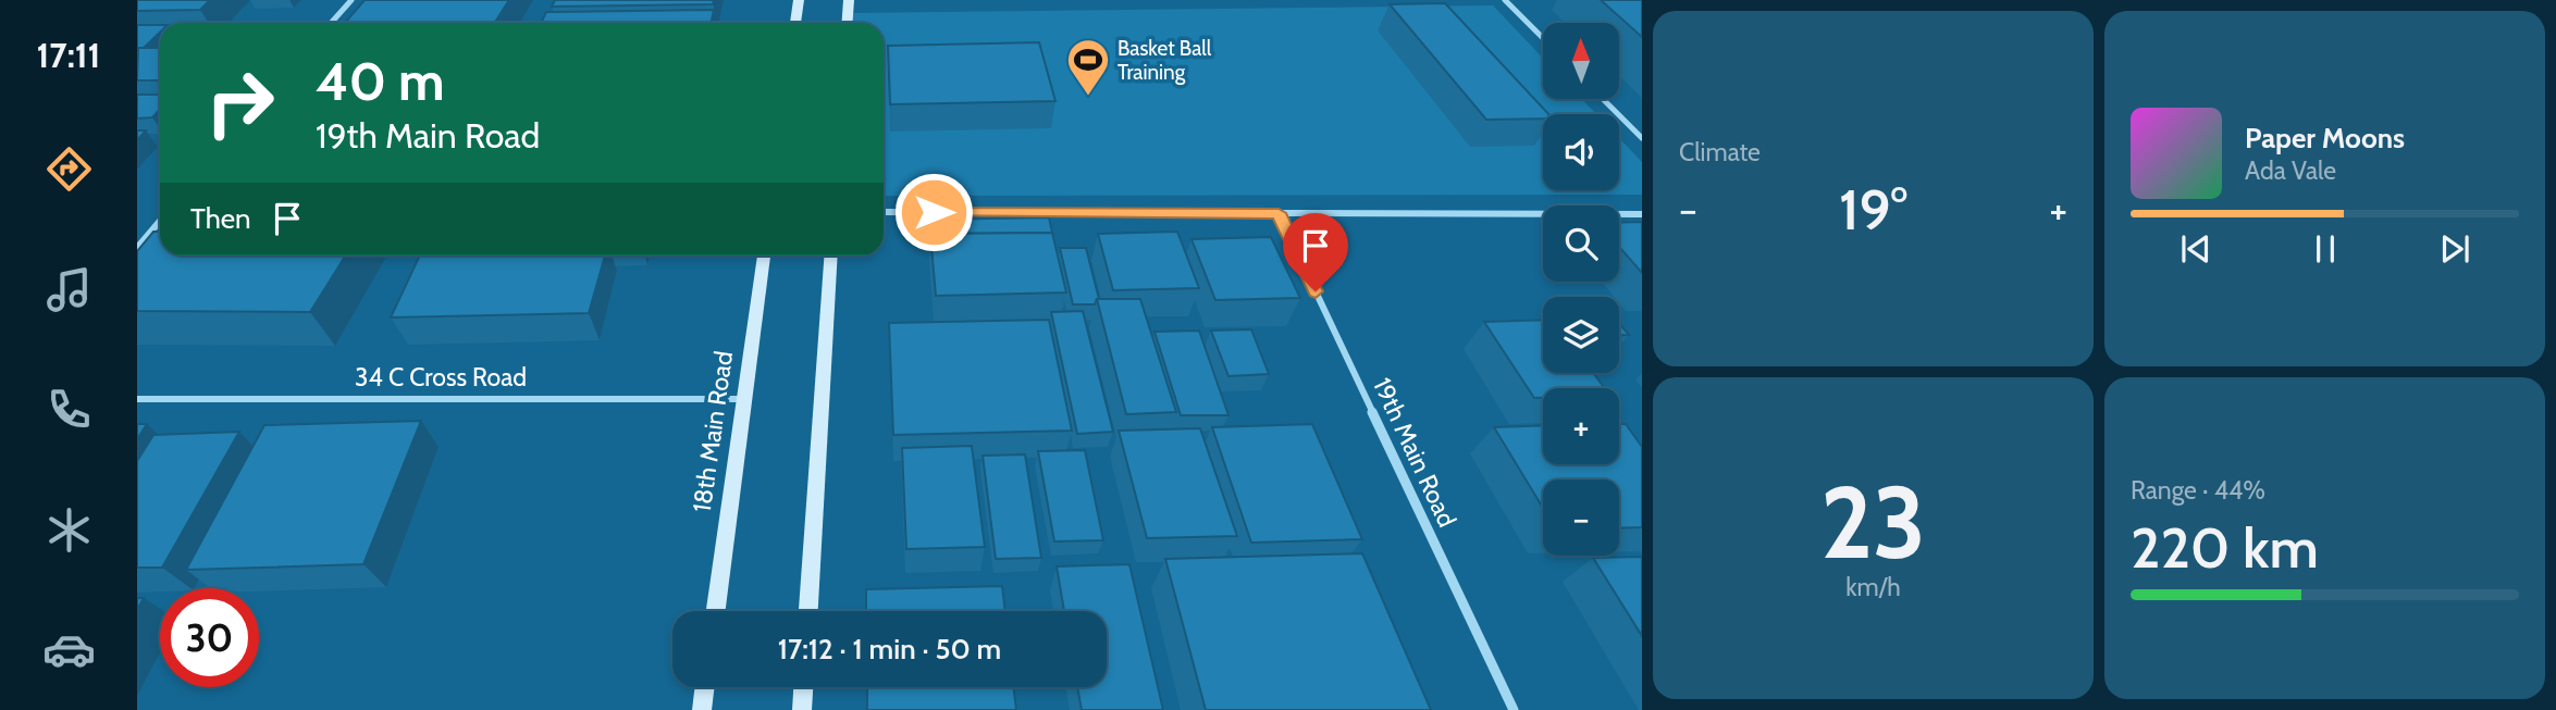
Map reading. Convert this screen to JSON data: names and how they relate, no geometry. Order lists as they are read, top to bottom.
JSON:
{
  "streets": {
    "main road": ["18th Main Road"],
    "street": ["34 C Cross Road", "19th Main Road"]
  },
  "crossings": [
    ["34 C Cross Road", "18th Main Road"]
  ],
  "places": {
    "sports": ["Basket Ball Training"]
  },
  "north": "top",
  "page": {
    "tabs": "17:11",
    "tile": [
      "Climate",
      ["23", "km/h"],
      ["Range · 44%", "220 km"]
    ],
    "map_buttons": ["+", "−"],
    "turn": ["40 m", "19th Main Road"],
    "song": ["Paper Moons", "Ada Vale"],
    "heat": ["−", "19°", "+"],
    "then": "Then",
    "limit": "30",
    "trip": "17:12 · 1 min · 50 m"
  }
}
